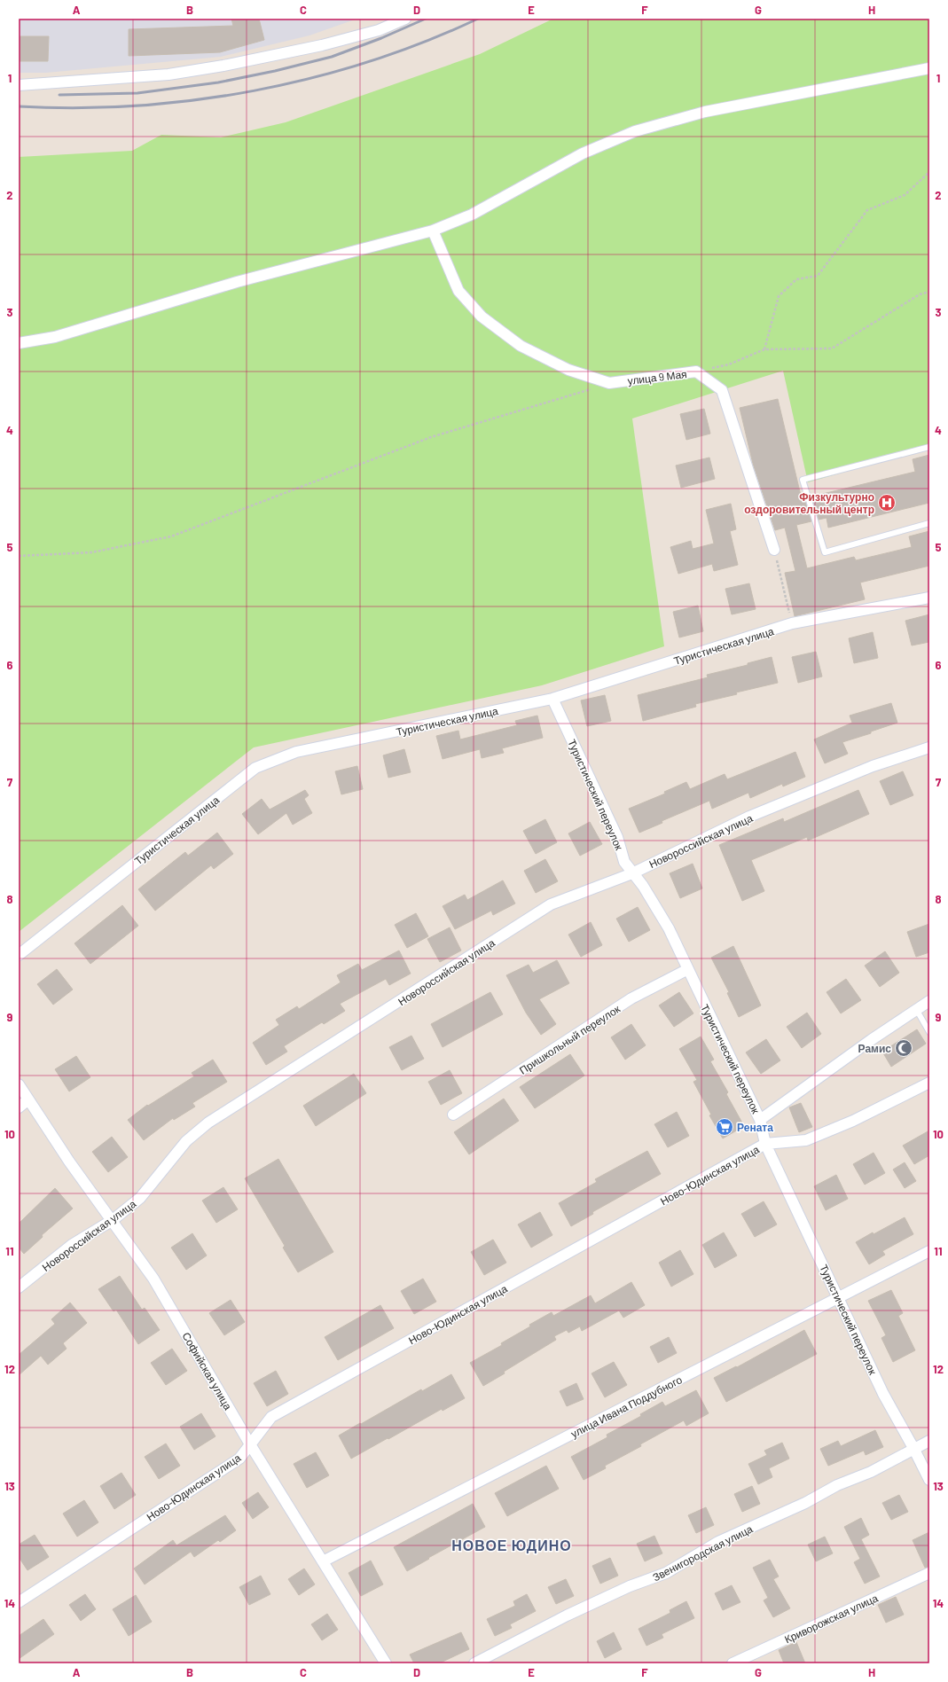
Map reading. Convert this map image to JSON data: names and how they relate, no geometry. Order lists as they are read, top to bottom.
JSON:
{
  "streets": {
    "street": [
      "улица 9 Мая",
      "Туристическая улица",
      "Туристический переулок",
      "Новороссийская улица",
      "Пришкольный переулок",
      "Ново-Юдинская улица",
      "Софийская улица",
      "улица Ивана Поддубного",
      "Звенигородская улица",
      "Криворожская улица"
    ]
  },
  "crossings": [
    ["Туристическая улица", "Туристический переулок"],
    ["Туристический переулок", "Новороссийская улица"],
    ["Туристический переулок", "Пришкольный переулок"],
    ["Туристический переулок", "Ново-Юдинская улица"],
    ["Туристический переулок", "улица Ивана Поддубного"],
    ["Туристический переулок", "Звенигородская улица"],
    ["Новороссийская улица", "Софийская улица"],
    ["Ново-Юдинская улица", "Софийская улица"],
    ["Софийская улица", "улица Ивана Поддубного"]
  ],
  "districts": ["НОВОЕ ЮДИНО"],
  "places": {
    "hospital": ["Физкультурно оздоровительный центр"],
    "mosque": ["Рамис"],
    "supermarket": ["Рената"]
  },
  "grid": {
    "columns": [
      "A",
      "B",
      "C",
      "D",
      "E",
      "F",
      "G",
      "H"
    ],
    "rows": [
      "1",
      "2",
      "3",
      "4",
      "5",
      "6",
      "7",
      "8",
      "9",
      "10",
      "11",
      "12",
      "13",
      "14"
    ]
  }
}
